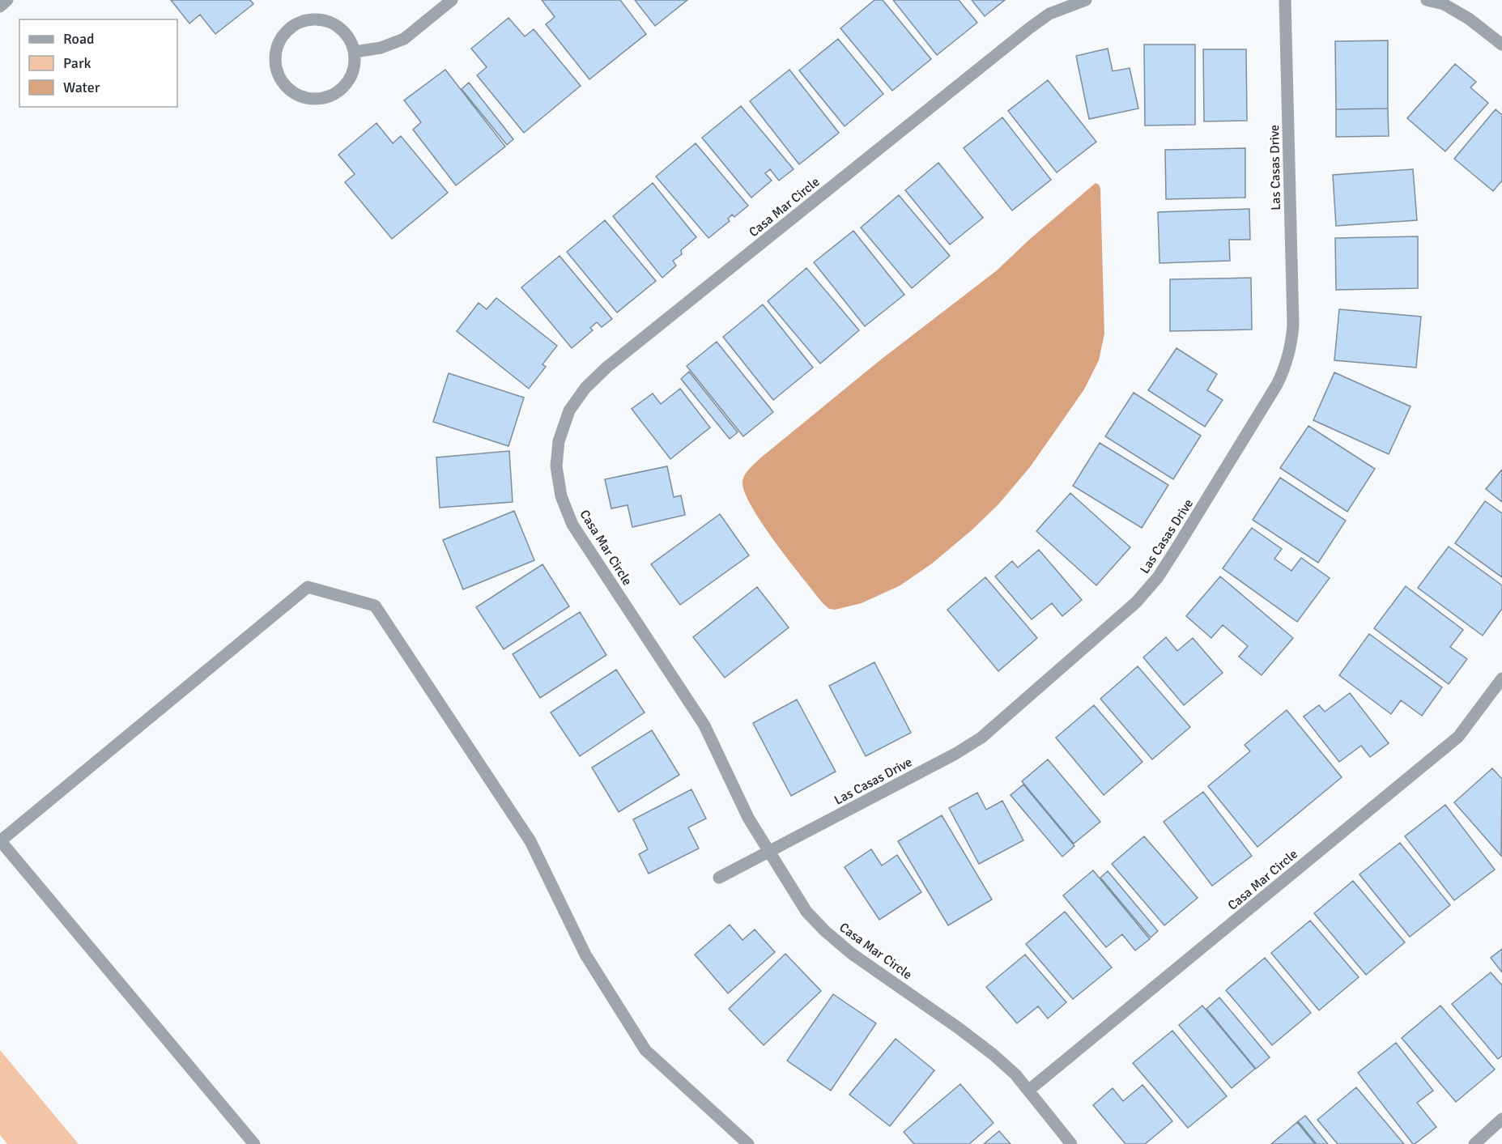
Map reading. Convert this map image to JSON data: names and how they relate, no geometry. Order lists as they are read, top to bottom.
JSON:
{
  "streets": {
    "street": ["Las Casas Drive", "Casa Mar Circle"]
  },
  "crossings": [
    ["Las Casas Drive", "Casa Mar Circle"]
  ],
  "legend": ["Road", "Park", "Water"]
}
